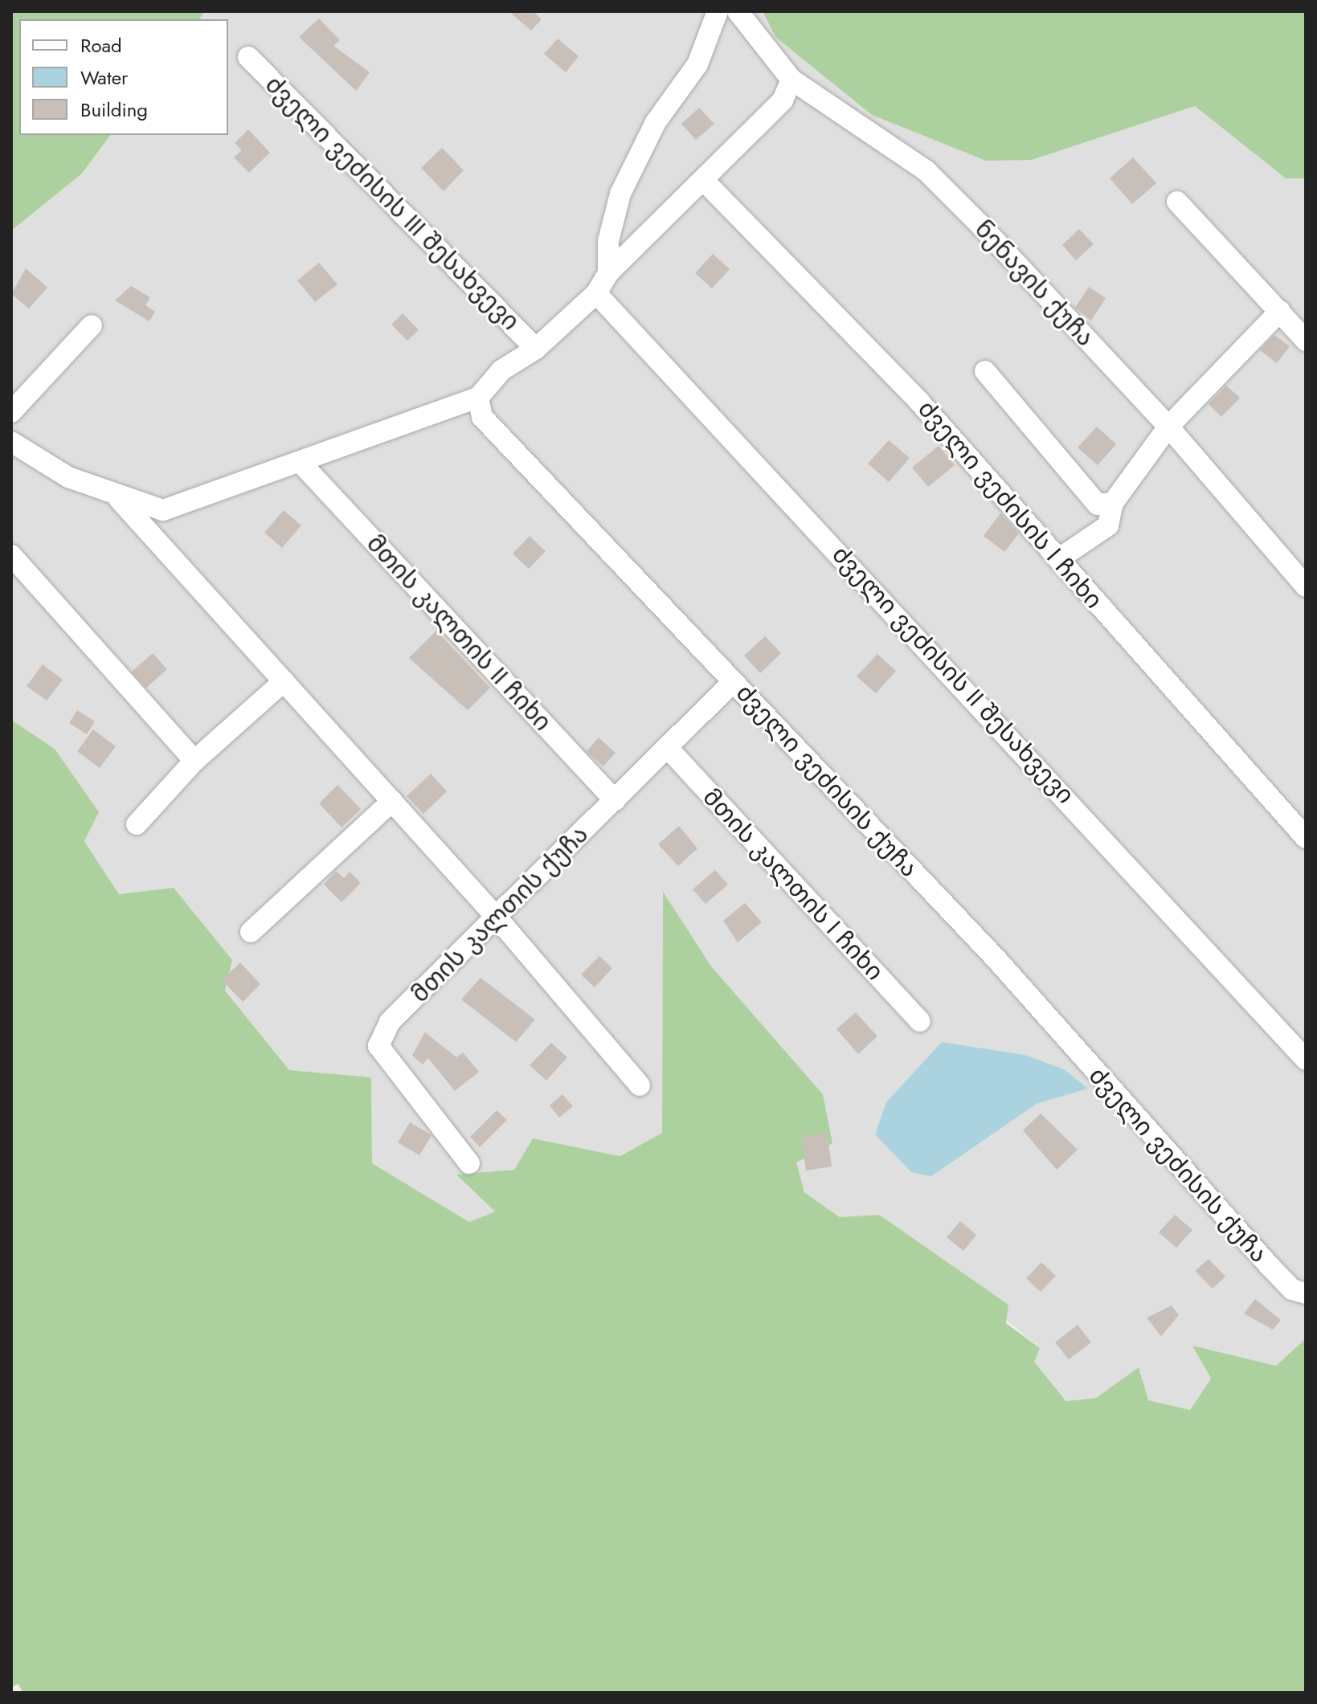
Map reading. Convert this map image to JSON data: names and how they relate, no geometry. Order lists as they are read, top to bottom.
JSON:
{
  "streets": {
    "street": [
      "ძველი ვეძისის III შესახვევი",
      "ნენავის ქუჩა",
      "ძველი ვეძისის I ჩიხი",
      "მთის კალთის II ჩიხი",
      "ძველი ვეძისის II შესახვევი",
      "ძველი ვეძისის ქუჩა",
      "მთის კალთის I ჩიხი",
      "მთის კალთის ქუჩა"
    ]
  },
  "crossings": [
    ["მთის კალთის II ჩიხი", "მთის კალთის ქუჩა"],
    ["ძველი ვეძისის ქუჩა", "მთის კალთის ქუჩა"],
    ["მთის კალთის I ჩიხი", "მთის კალთის ქუჩა"]
  ],
  "legend": ["Road", "Water", "Building"]
}
